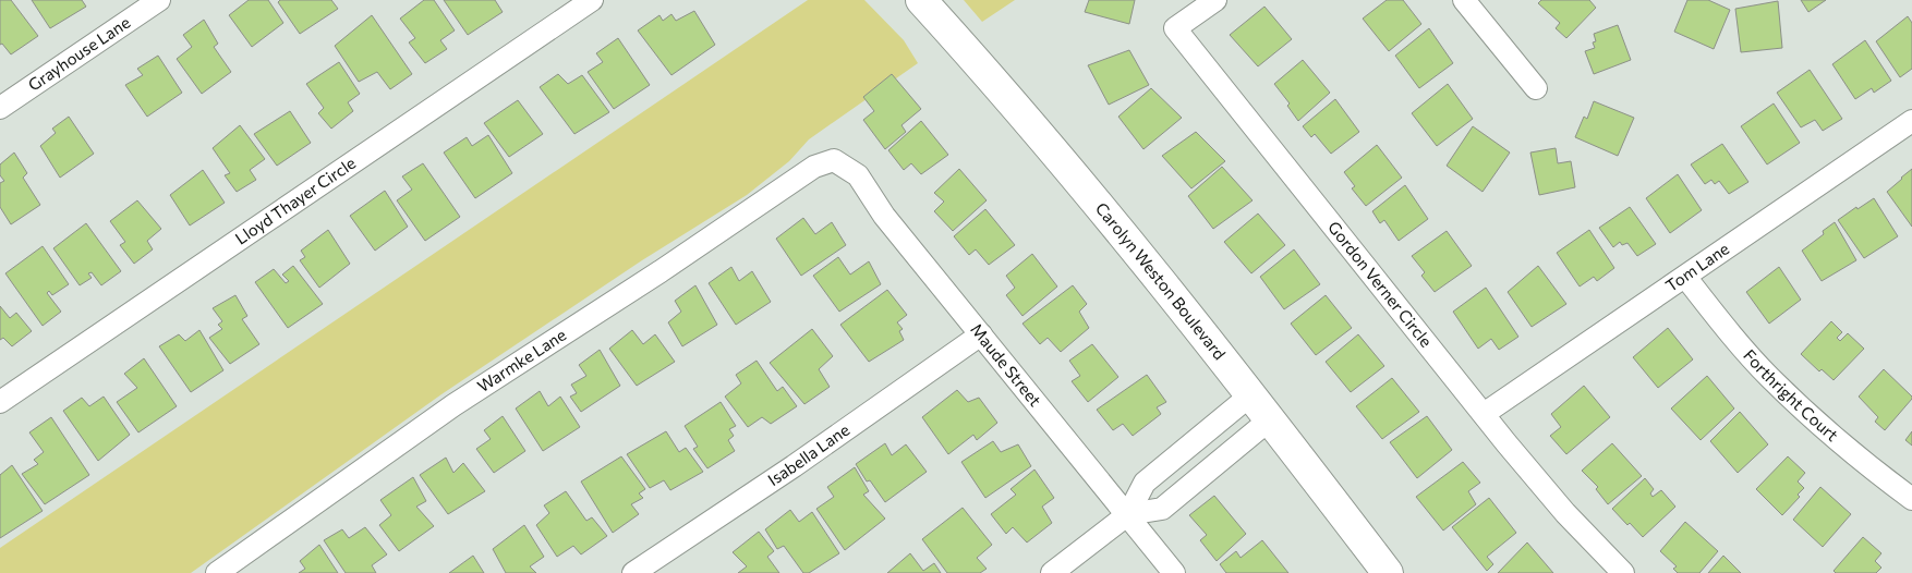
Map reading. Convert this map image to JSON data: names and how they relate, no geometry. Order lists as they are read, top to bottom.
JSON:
{
  "streets": {
    "street": [
      "Grayhouse Lane",
      "Lloyd Thayer Circle",
      "Tom Lane",
      "Carolyn Weston Boulevard",
      "Gordon Verner Circle",
      "Warmke Lane",
      "Maude Street",
      "Forthright Court",
      "Isabella Lane"
    ]
  },
  "crossings": [
    ["Tom Lane", "Gordon Verner Circle"],
    ["Tom Lane", "Forthright Court"],
    ["Warmke Lane", "Maude Street"],
    ["Maude Street", "Isabella Lane"]
  ]
}
